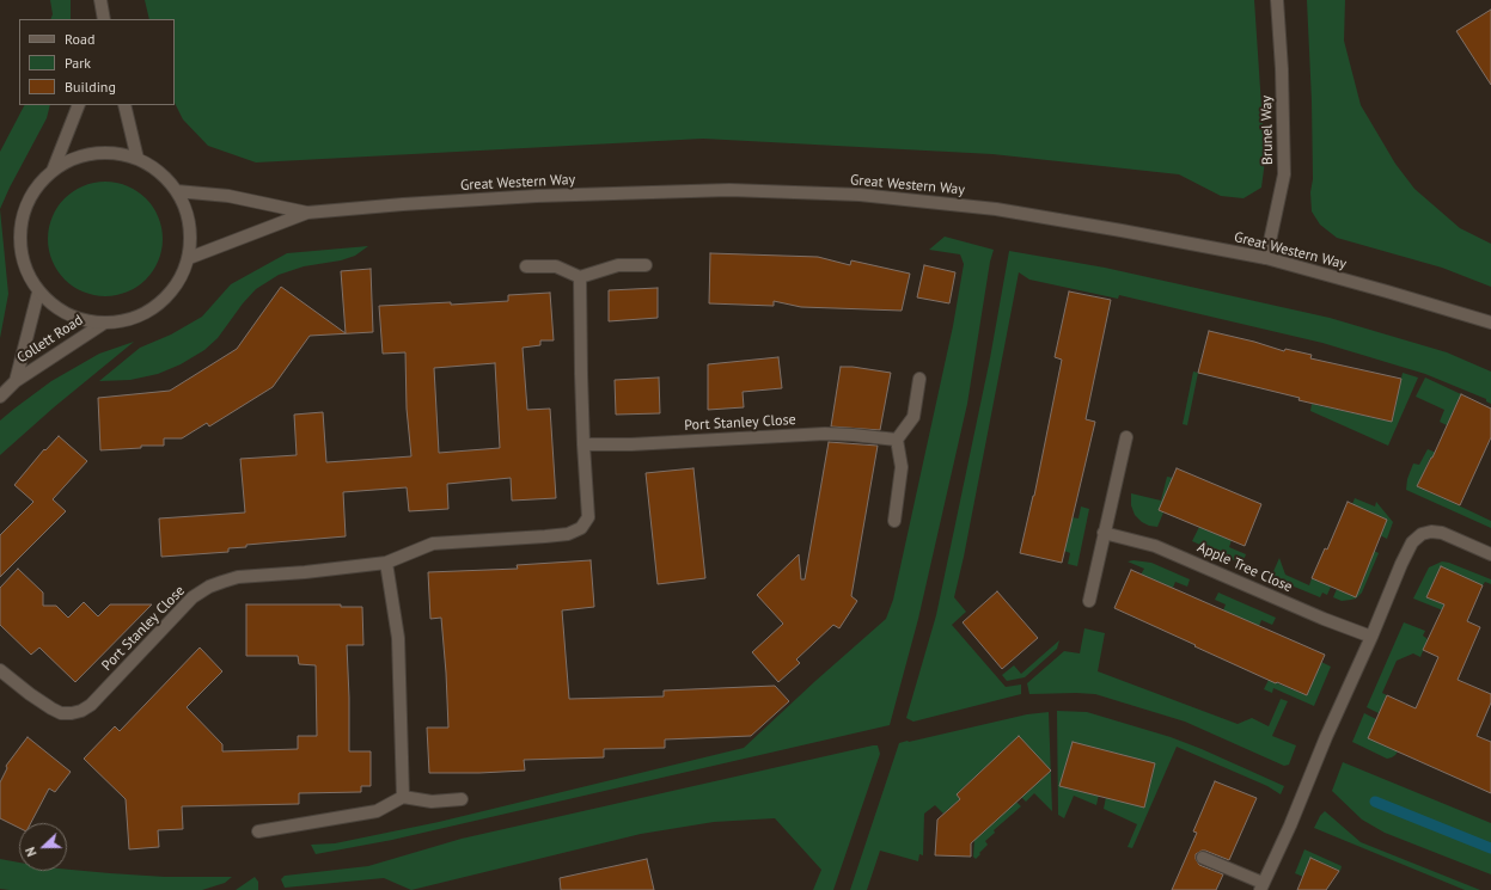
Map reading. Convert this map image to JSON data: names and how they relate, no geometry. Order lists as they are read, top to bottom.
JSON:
{
  "streets": {
    "street": [
      "Brunel Way",
      "Great Western Way",
      "Collett Road",
      "Port Stanley Close",
      "Apple Tree Close"
    ]
  },
  "crossings": [
    ["Brunel Way", "Great Western Way"],
    ["Great Western Way", "Collett Road"]
  ],
  "legend": ["Road", "Park", "Building"],
  "north": "left"
}
